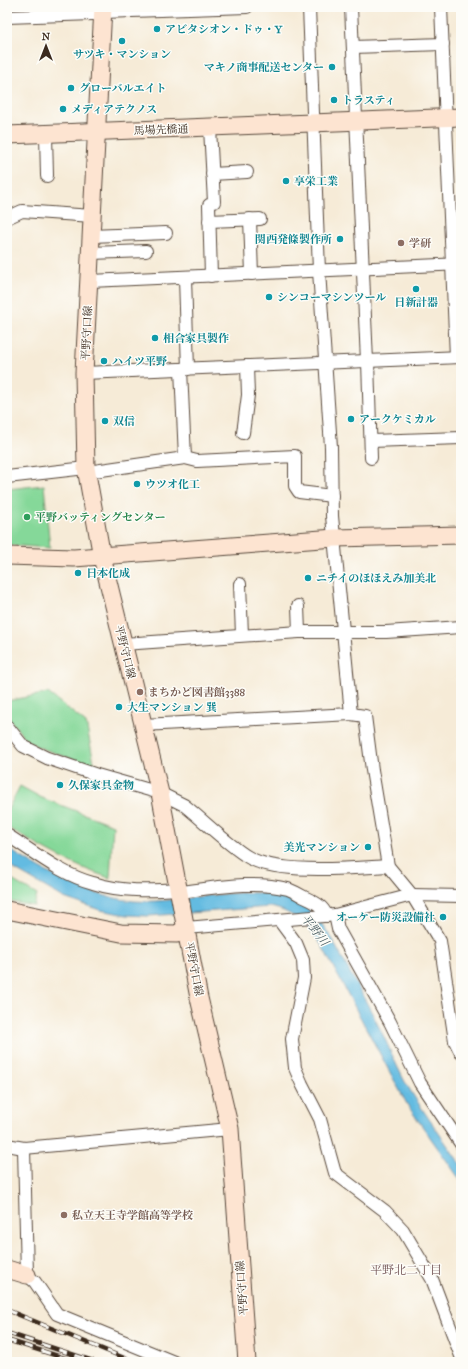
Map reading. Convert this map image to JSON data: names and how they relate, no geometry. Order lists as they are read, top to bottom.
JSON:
{
  "streets": {
    "main road": ["馬場先橋通", "平野守口線"]
  },
  "crossings": [
    ["馬場先橋通", "平野守口線"]
  ],
  "districts": ["平野北二丁目"],
  "water": ["平野川"],
  "places": [
    "アビタシオン・ドゥ・Y",
    "サツキ・マンション",
    "マキノ商事配送センター",
    "グローバルエイト",
    "トラスティ",
    "メディアテクノス",
    "享栄工業",
    "関西発條製作所",
    "学研",
    "日新計器",
    "シンコーマシンツール",
    "相合家具製作",
    "ハイツ平野",
    "アークケミカル",
    "双信",
    "ウツオ化工",
    "平野バッティングセンター",
    "日本化成",
    "ニチイのほほえみ加美北",
    "まちかど図書館3388",
    "大生マンション 巽",
    "久保家具金物",
    "美光マンション",
    "オーケー防災設備社",
    "私立天王寺学館高等学校"
  ],
  "north": "top"
}
